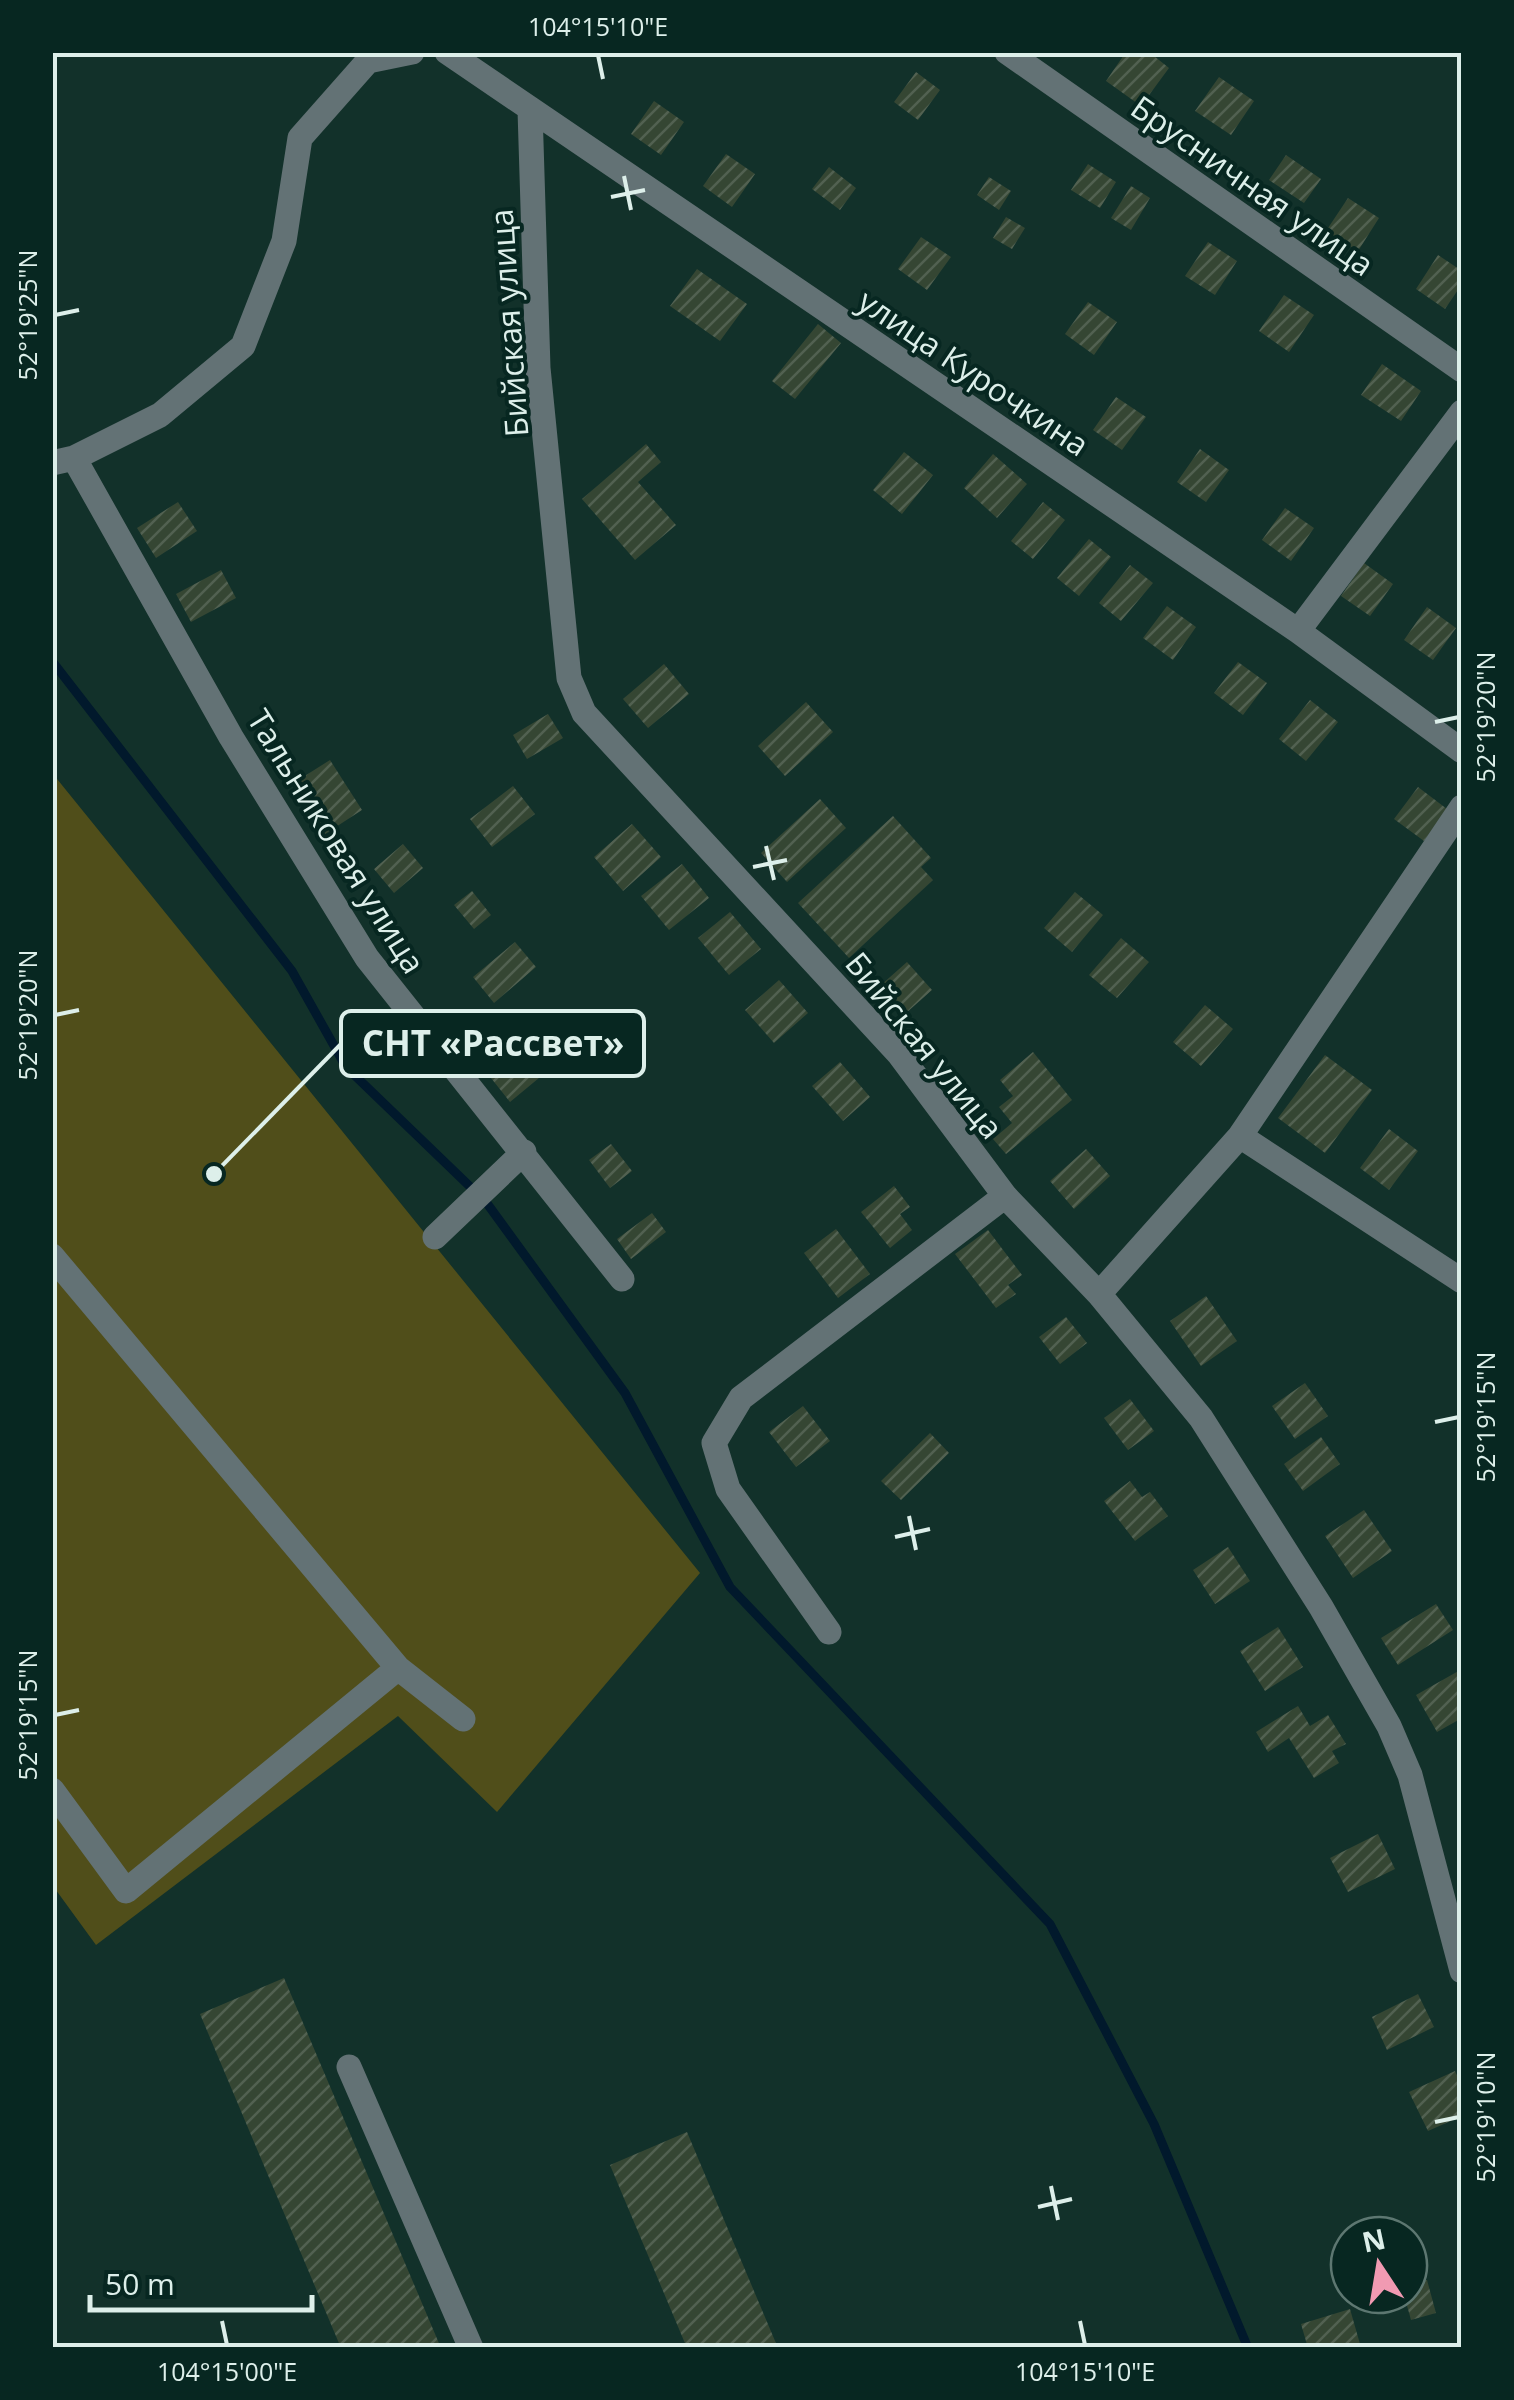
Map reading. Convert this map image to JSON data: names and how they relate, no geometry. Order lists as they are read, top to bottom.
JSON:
{
  "streets": {
    "street": [
      "Брусничная улица",
      "Бийская улица",
      "улица Курочкина",
      "Тальниковая улица"
    ]
  },
  "crossings": [
    ["Бийская улица", "улица Курочкина"]
  ],
  "places": ["СНТ «Рассвет»"],
  "scale_bar": "50 m",
  "north": "top",
  "coordinates": [
    "104°15'10\"E",
    "52°19'25\"N",
    "52°19'20\"N",
    "52°19'15\"N",
    "52°19'10\"N",
    "104°15'00\"E"
  ]
}
